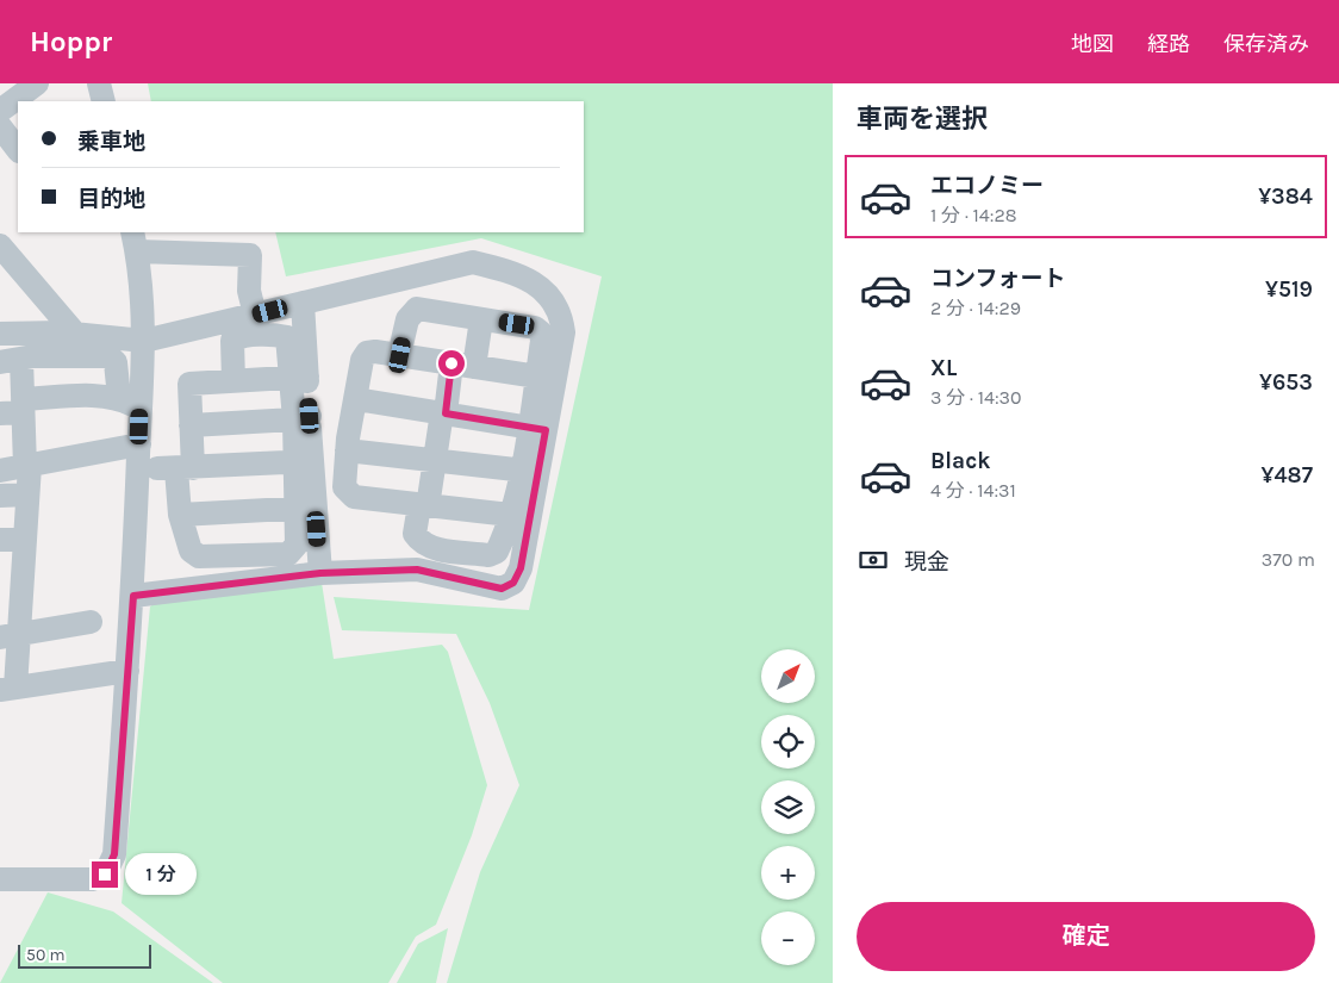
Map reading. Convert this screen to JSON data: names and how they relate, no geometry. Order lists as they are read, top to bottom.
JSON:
{
  "scale_bar": "50 m",
  "north": "top right",
  "page": {
    "header": "Hoppr",
    "nav": ["地図", "経路", "保存済み"],
    "heading": "車両を選択",
    "banner": ["乗車地", "目的地"],
    "list": [
      {
        "name": "エコノミー",
        "note": "1 分 · 14:28",
        "value": "¥384"
      },
      {
        "name": "コンフォート",
        "note": "2 分 · 14:29",
        "value": "¥519"
      },
      {
        "name": "XL",
        "note": "3 分 · 14:30",
        "value": "¥653"
      },
      {
        "name": "Black",
        "note": "4 分 · 14:31",
        "value": "¥487"
      }
    ],
    "pay": ["現金", "370 m"],
    "map_buttons": ["+", "−"],
    "bubble": "1 分",
    "buttons": "確定",
    "scale": "50 m"
  }
}
